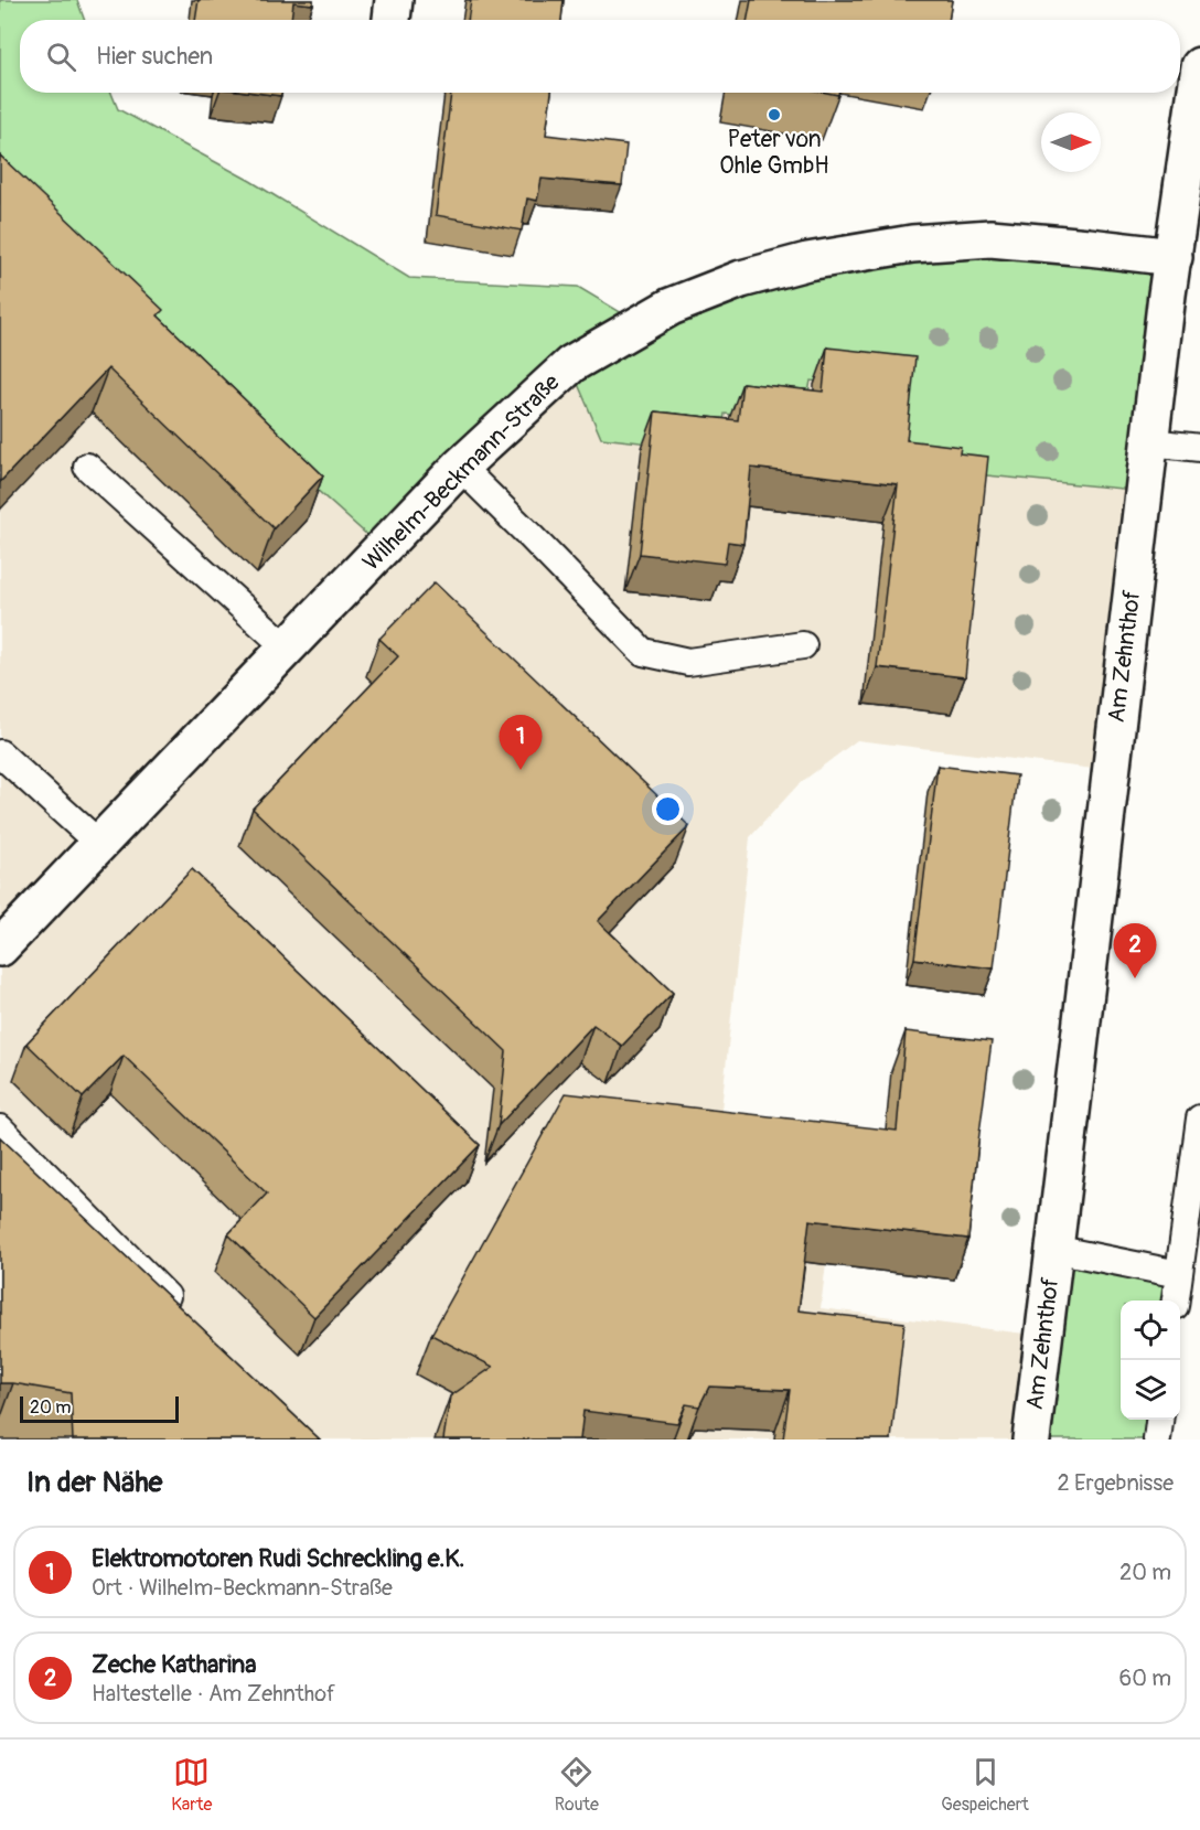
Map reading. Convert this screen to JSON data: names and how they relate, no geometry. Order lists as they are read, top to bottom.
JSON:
{
  "streets": {
    "street": ["Wilhelm-Beckmann-Straße", "Am Zehnthof"]
  },
  "crossings": [
    ["Wilhelm-Beckmann-Straße", "Am Zehnthof"]
  ],
  "places": ["Peter von Ohle GmbH"],
  "scale_bar": "20 m",
  "north": "right",
  "page": {
    "search": "Hier suchen",
    "pins": ["1", "2"],
    "scale": "20 m",
    "heading": ["In der Nähe", "2 Ergebnisse"],
    "list": [
      {
        "mark": "1",
        "name": "Elektromotoren Rudi Schreckling e.K.",
        "note": "Ort · Wilhelm-Beckmann-Straße",
        "value": "20 m"
      },
      {
        "mark": "2",
        "name": "Zeche Katharina",
        "note": "Haltestelle · Am Zehnthof",
        "value": "60 m"
      }
    ],
    "nav": ["Karte", "Route", "Gespeichert"]
  }
}
